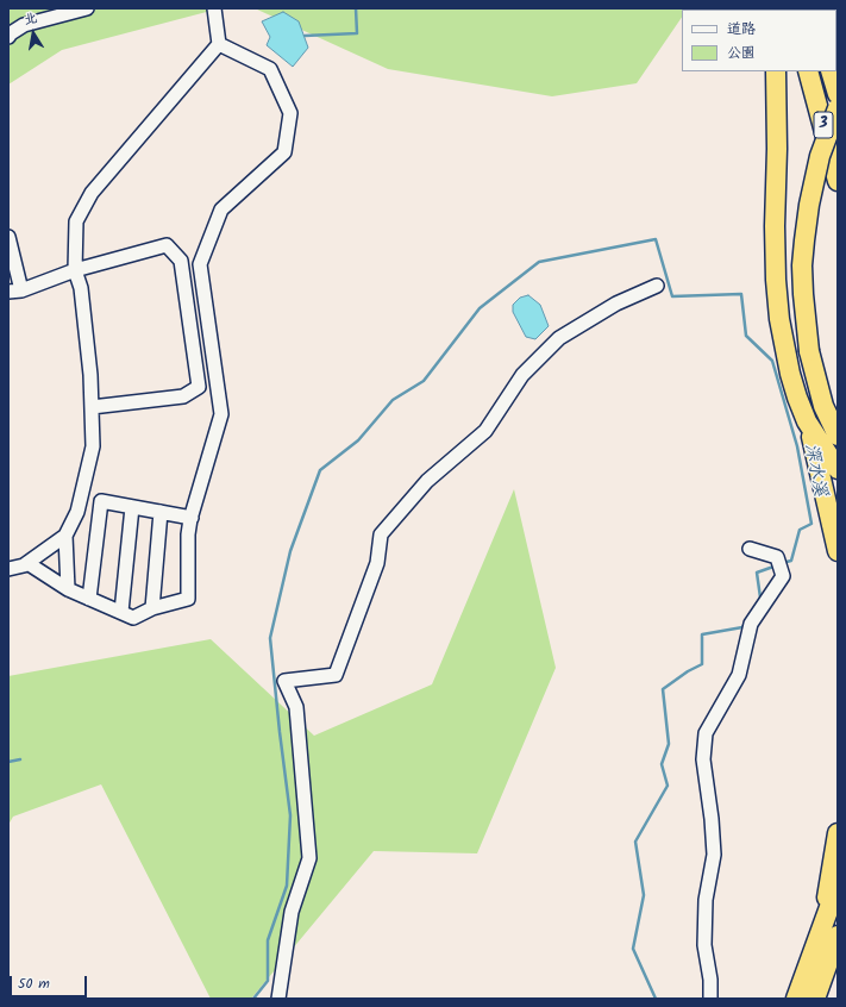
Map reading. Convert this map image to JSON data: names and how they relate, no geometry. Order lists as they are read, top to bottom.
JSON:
{
  "streets": {
    "highway": ["3"]
  },
  "water": ["深水溪"],
  "legend": ["道路", "公園"],
  "scale_bar": "50 m",
  "north": "top"
}
